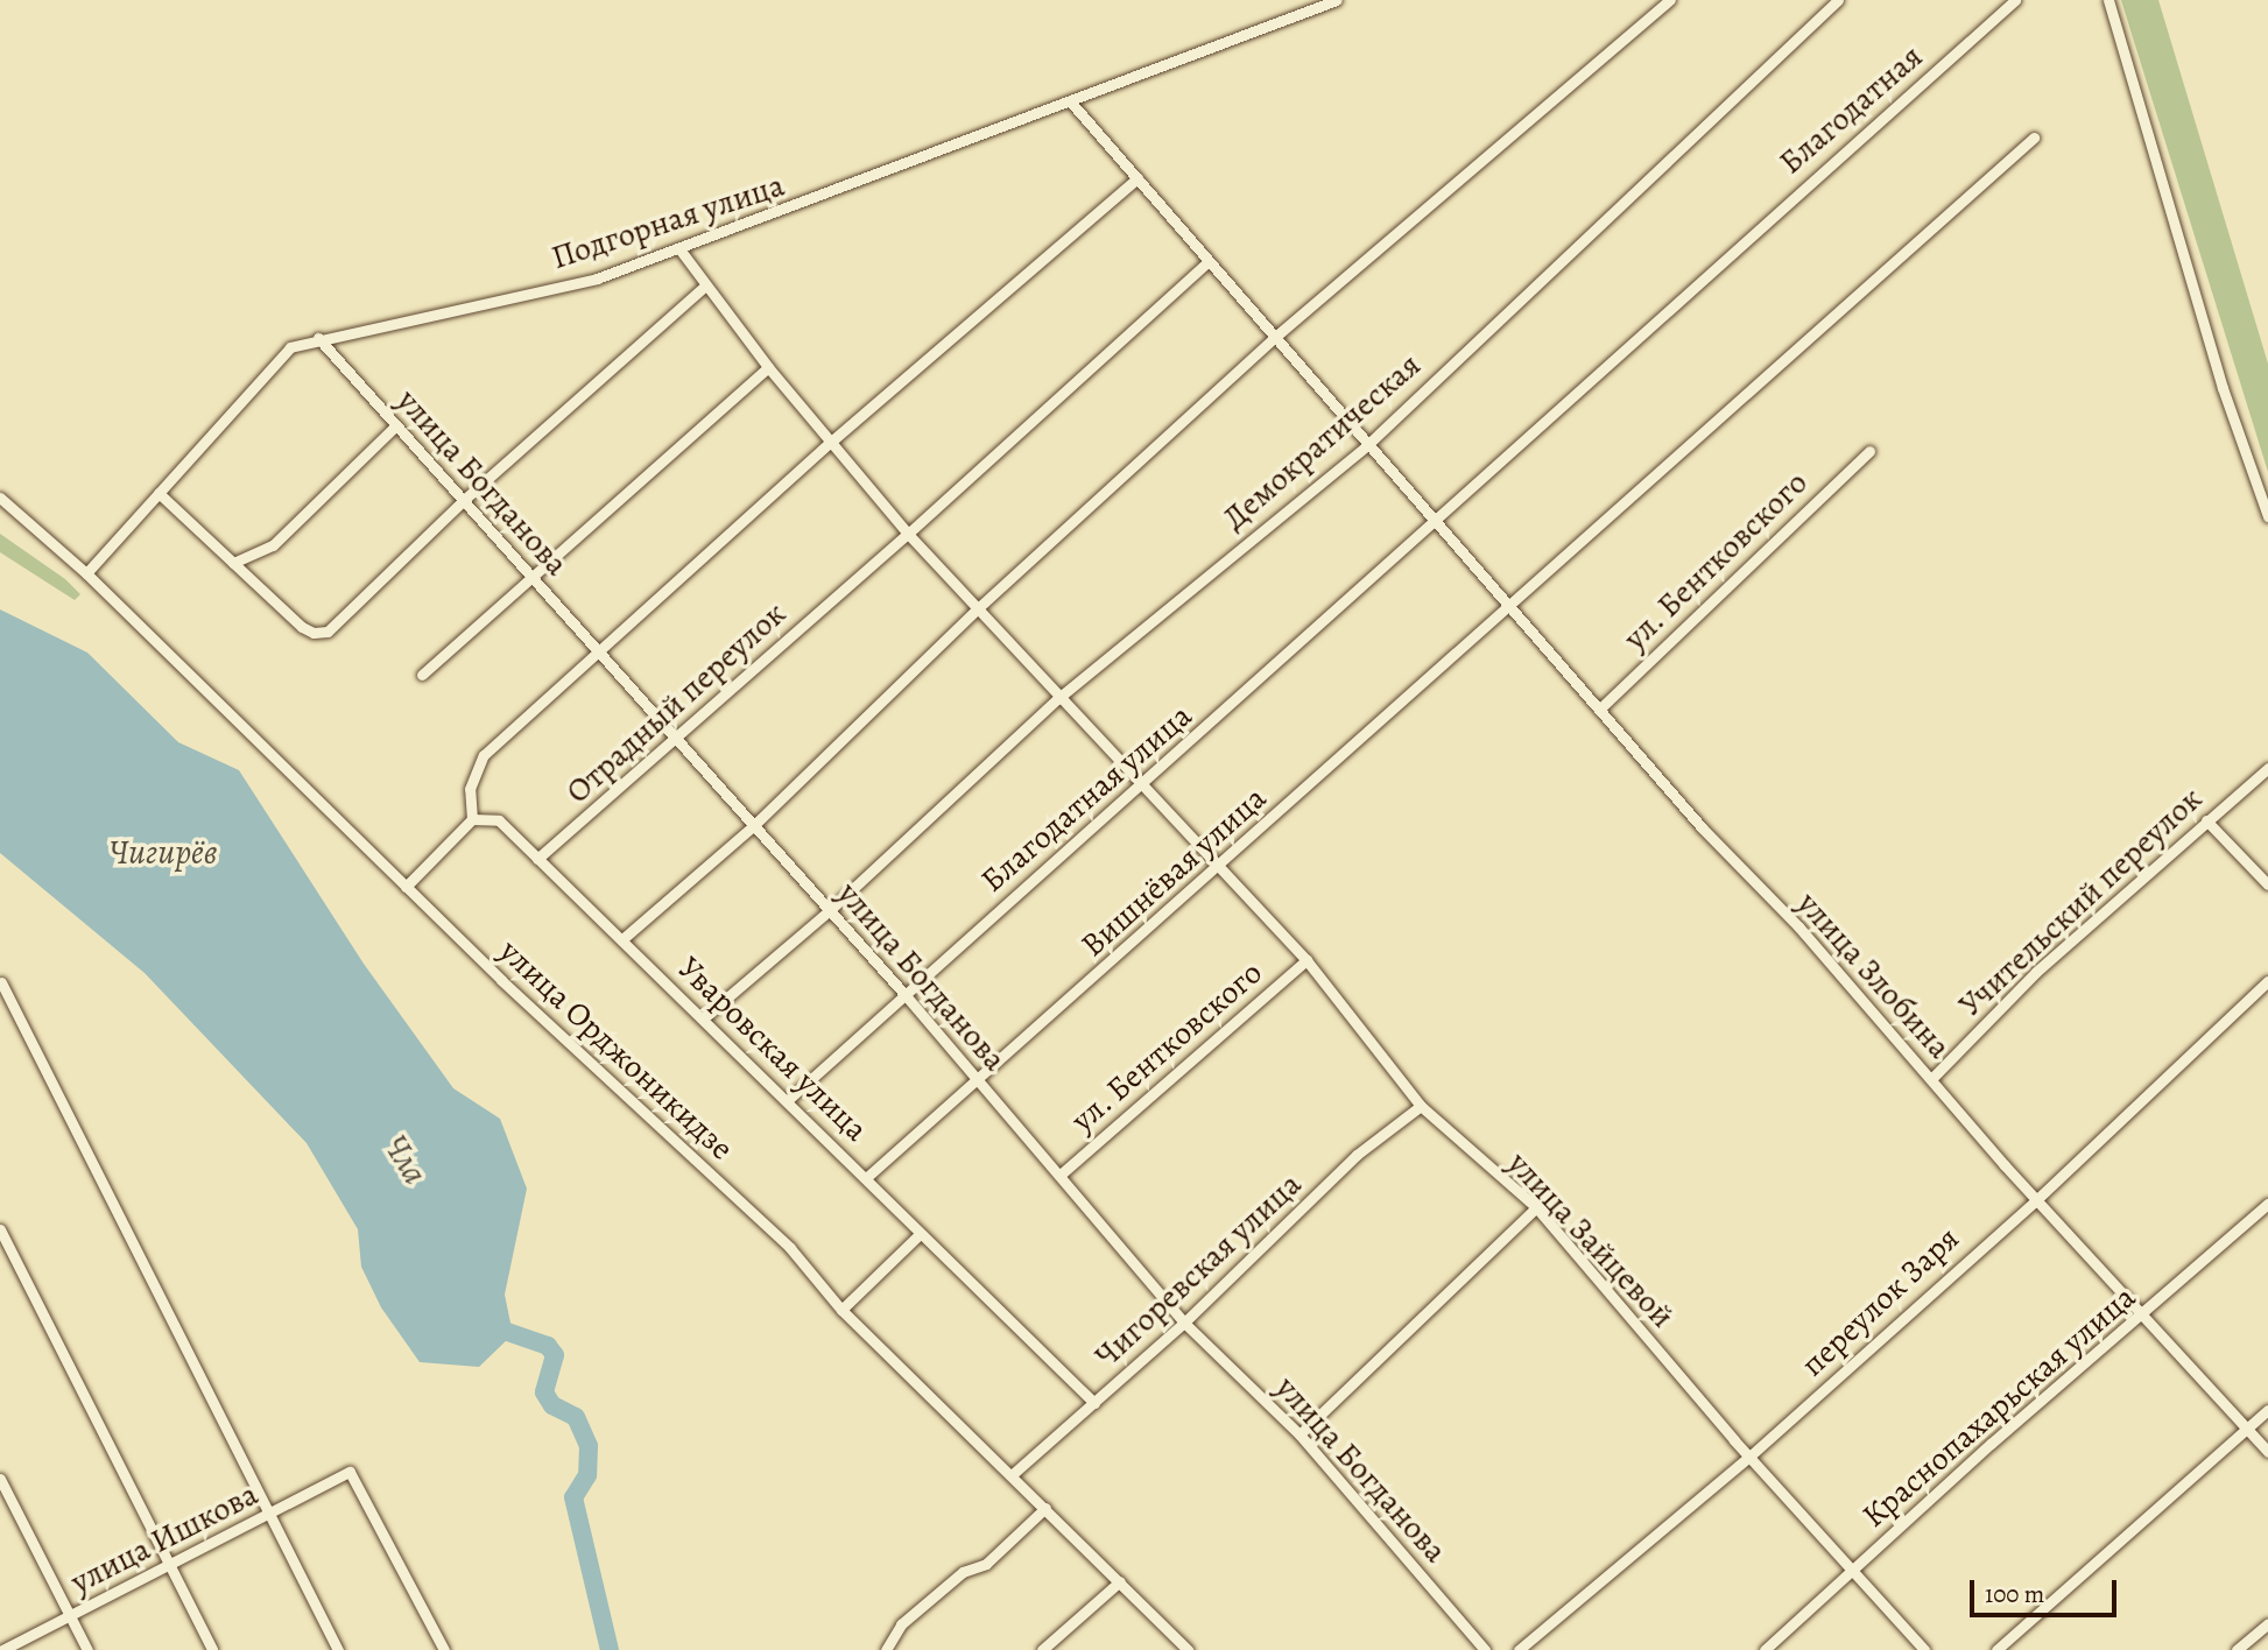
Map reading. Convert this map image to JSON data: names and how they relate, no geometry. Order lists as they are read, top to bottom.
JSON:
{
  "streets": {
    "street": [
      "Благодатная",
      "Подгорная улица",
      "Демократическая",
      "улица Богданова",
      "ул. Бентковского",
      "Отрадный переулок",
      "Благодатная улица",
      "Вишнёвая улица",
      "Учительский переулок",
      "улица Злобина",
      "Уваровская улица",
      "улица Орджоникидзе",
      "улица Зайцевой",
      "Чигоревская улица",
      "переулок Заря",
      "Краснопахарьская улица",
      "улица Ишкова"
    ]
  },
  "crossings": [
    ["Благодатная", "Благодатная улица"],
    ["Благодатная", "улица Злобина"],
    ["Подгорная улица", "улица Богданова"],
    ["Подгорная улица", "улица Злобина"],
    ["Подгорная улица", "улица Орджоникидзе"],
    ["Подгорная улица", "улица Зайцевой"],
    ["Демократическая", "улица Богданова"],
    ["Демократическая", "улица Злобина"],
    ["Демократическая", "Уваровская улица"],
    ["Демократическая", "улица Зайцевой"],
    ["улица Богданова", "ул. Бентковского"],
    ["улица Богданова", "Отрадный переулок"],
    ["улица Богданова", "Благодатная улица"],
    ["улица Богданова", "Вишнёвая улица"],
    ["улица Богданова", "Чигоревская улица"],
    ["ул. Бентковского", "улица Злобина"],
    ["ул. Бентковского", "улица Зайцевой"],
    ["Отрадный переулок", "улица Злобина"],
    ["Отрадный переулок", "Уваровская улица"],
    ["Отрадный переулок", "улица Зайцевой"],
    ["Благодатная улица", "улица Злобина"],
    ["Благодатная улица", "Уваровская улица"],
    ["Благодатная улица", "улица Зайцевой"],
    ["Вишнёвая улица", "улица Злобина"],
    ["Вишнёвая улица", "Уваровская улица"],
    ["Вишнёвая улица", "улица Зайцевой"],
    ["Учительский переулок", "улица Злобина"],
    ["улица Злобина", "переулок Заря"],
    ["улица Злобина", "Краснопахарьская улица"],
    ["Уваровская улица", "Чигоревская улица"],
    ["улица Орджоникидзе", "Чигоревская улица"],
    ["улица Зайцевой", "Чигоревская улица"],
    ["улица Зайцевой", "переулок Заря"],
    ["улица Зайцевой", "Краснопахарьская улица"]
  ],
  "water": ["Чигирёв", "Чла"],
  "scale_bar": "100 m"
}
